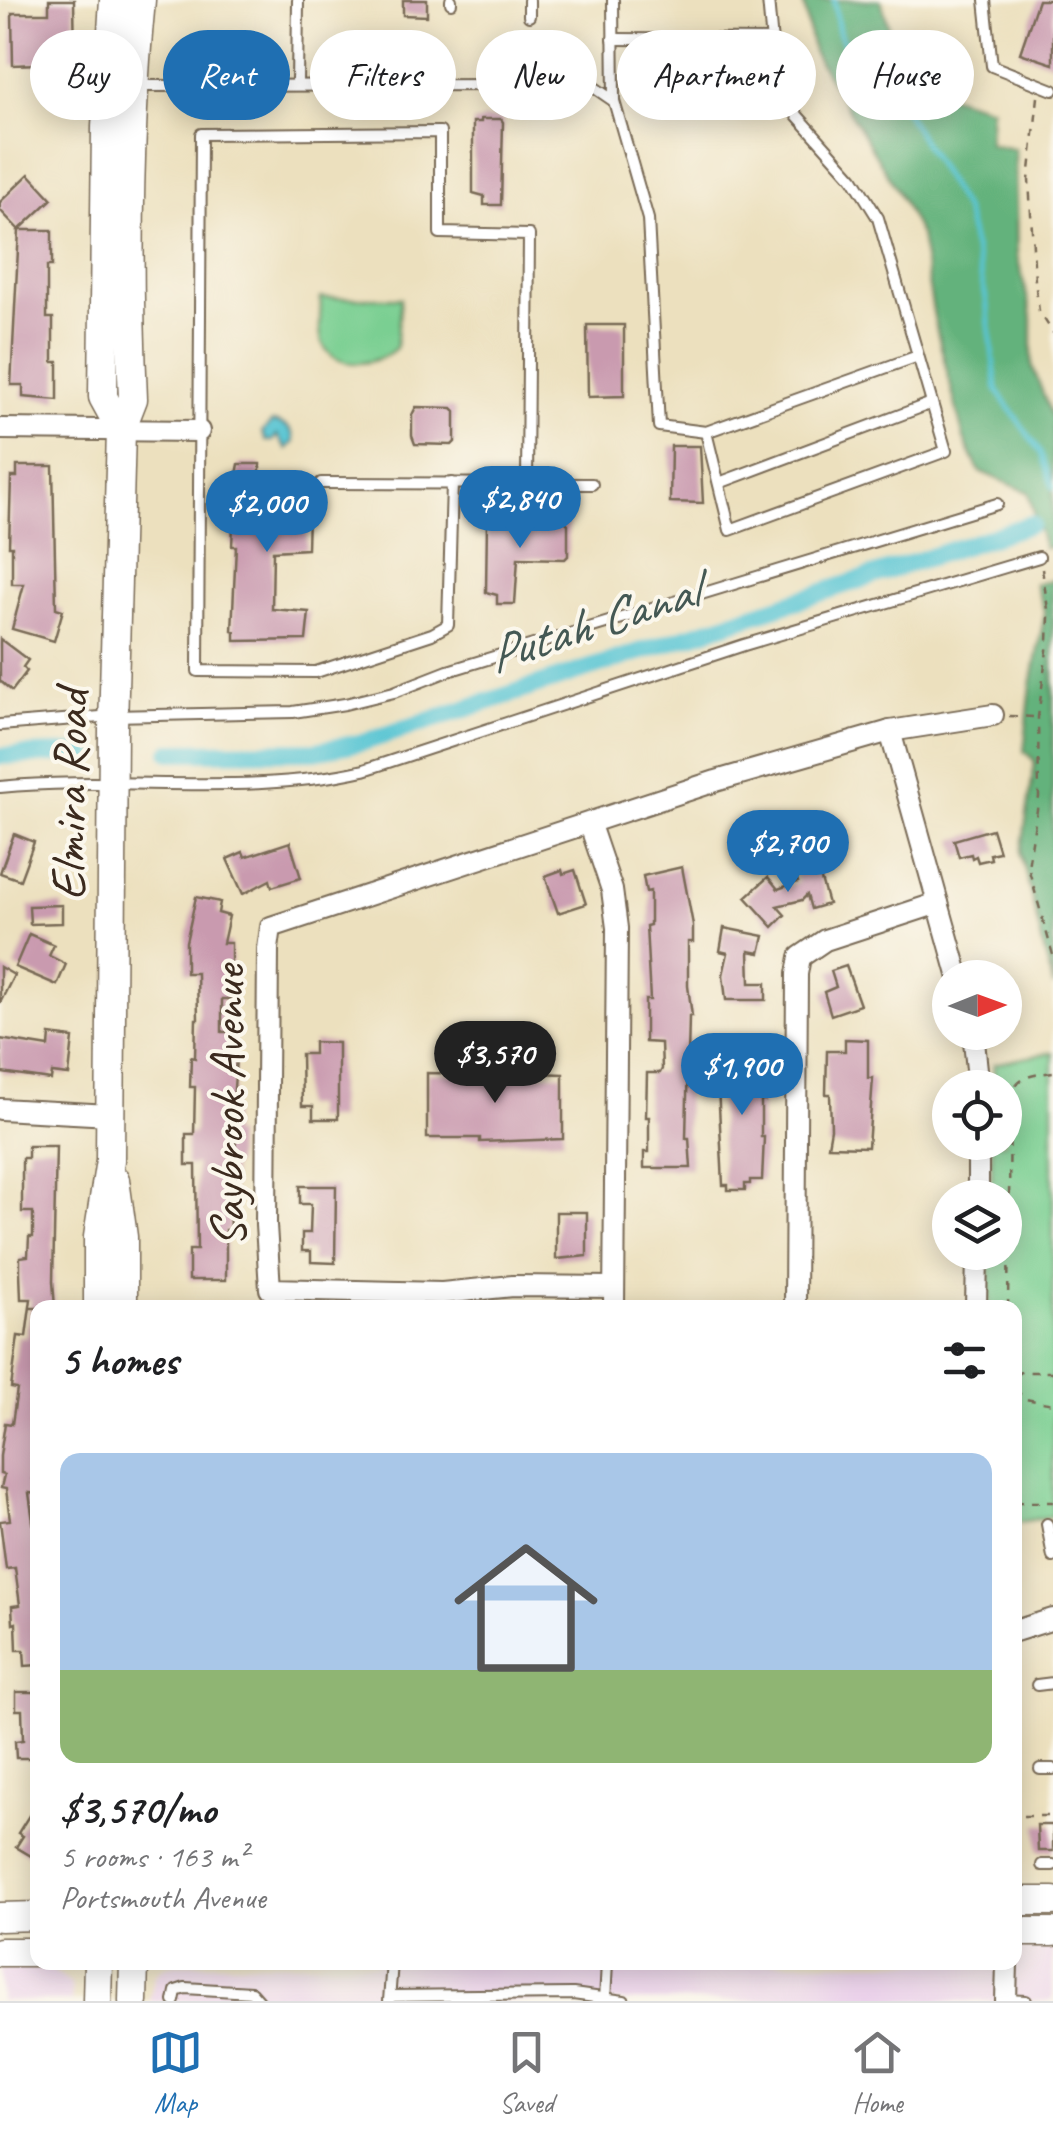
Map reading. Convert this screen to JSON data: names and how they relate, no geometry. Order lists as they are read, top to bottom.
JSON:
{
  "streets": {
    "main road": ["Elmira Road"],
    "street": ["Saybrook Avenue"]
  },
  "water": ["Putah Canal"],
  "north": "right",
  "page": {
    "chip": [
      "Buy",
      "Rent",
      "Filters",
      "New",
      "Apartment",
      "House"
    ],
    "price": [
      "$2,840",
      "$2,000",
      "$2,700",
      "$3,570",
      "$1,900"
    ],
    "heading": "5 homes",
    "list": [
      {
        "name": "$3,570/mo",
        "note": "5 rooms · 163 m² · Portsmouth Avenue"
      }
    ],
    "tabs": ["Map", "Saved", "Home"]
  }
}
